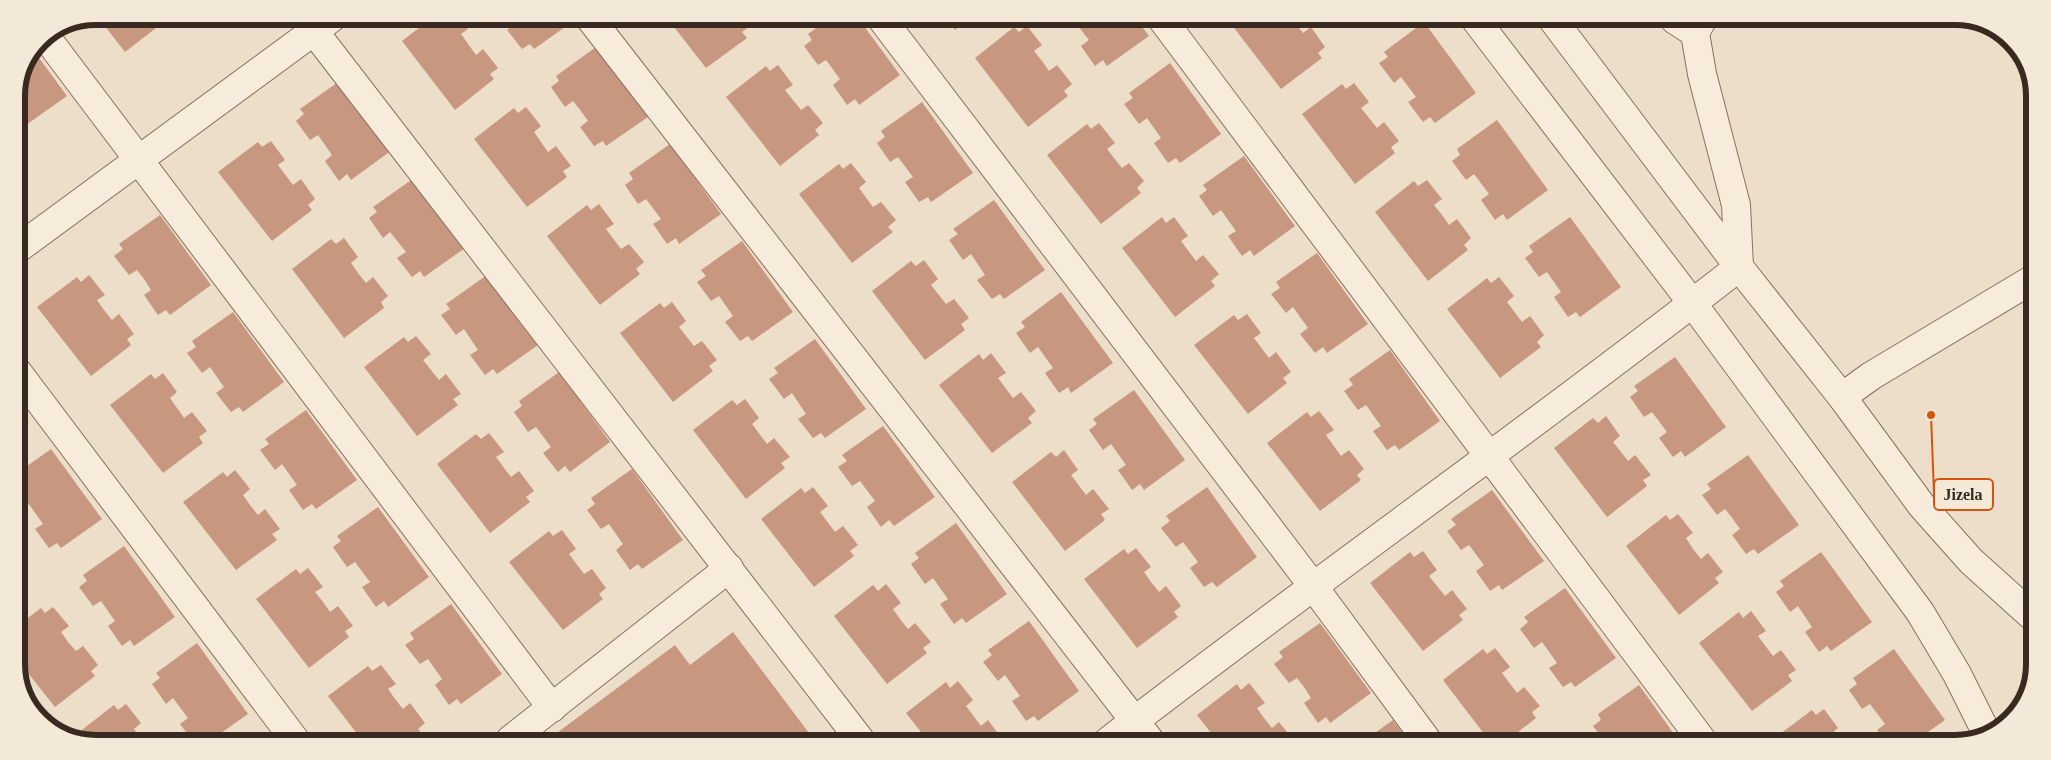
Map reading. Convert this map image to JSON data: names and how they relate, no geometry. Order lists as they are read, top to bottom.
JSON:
{
  "places": ["Jizela"]
}
